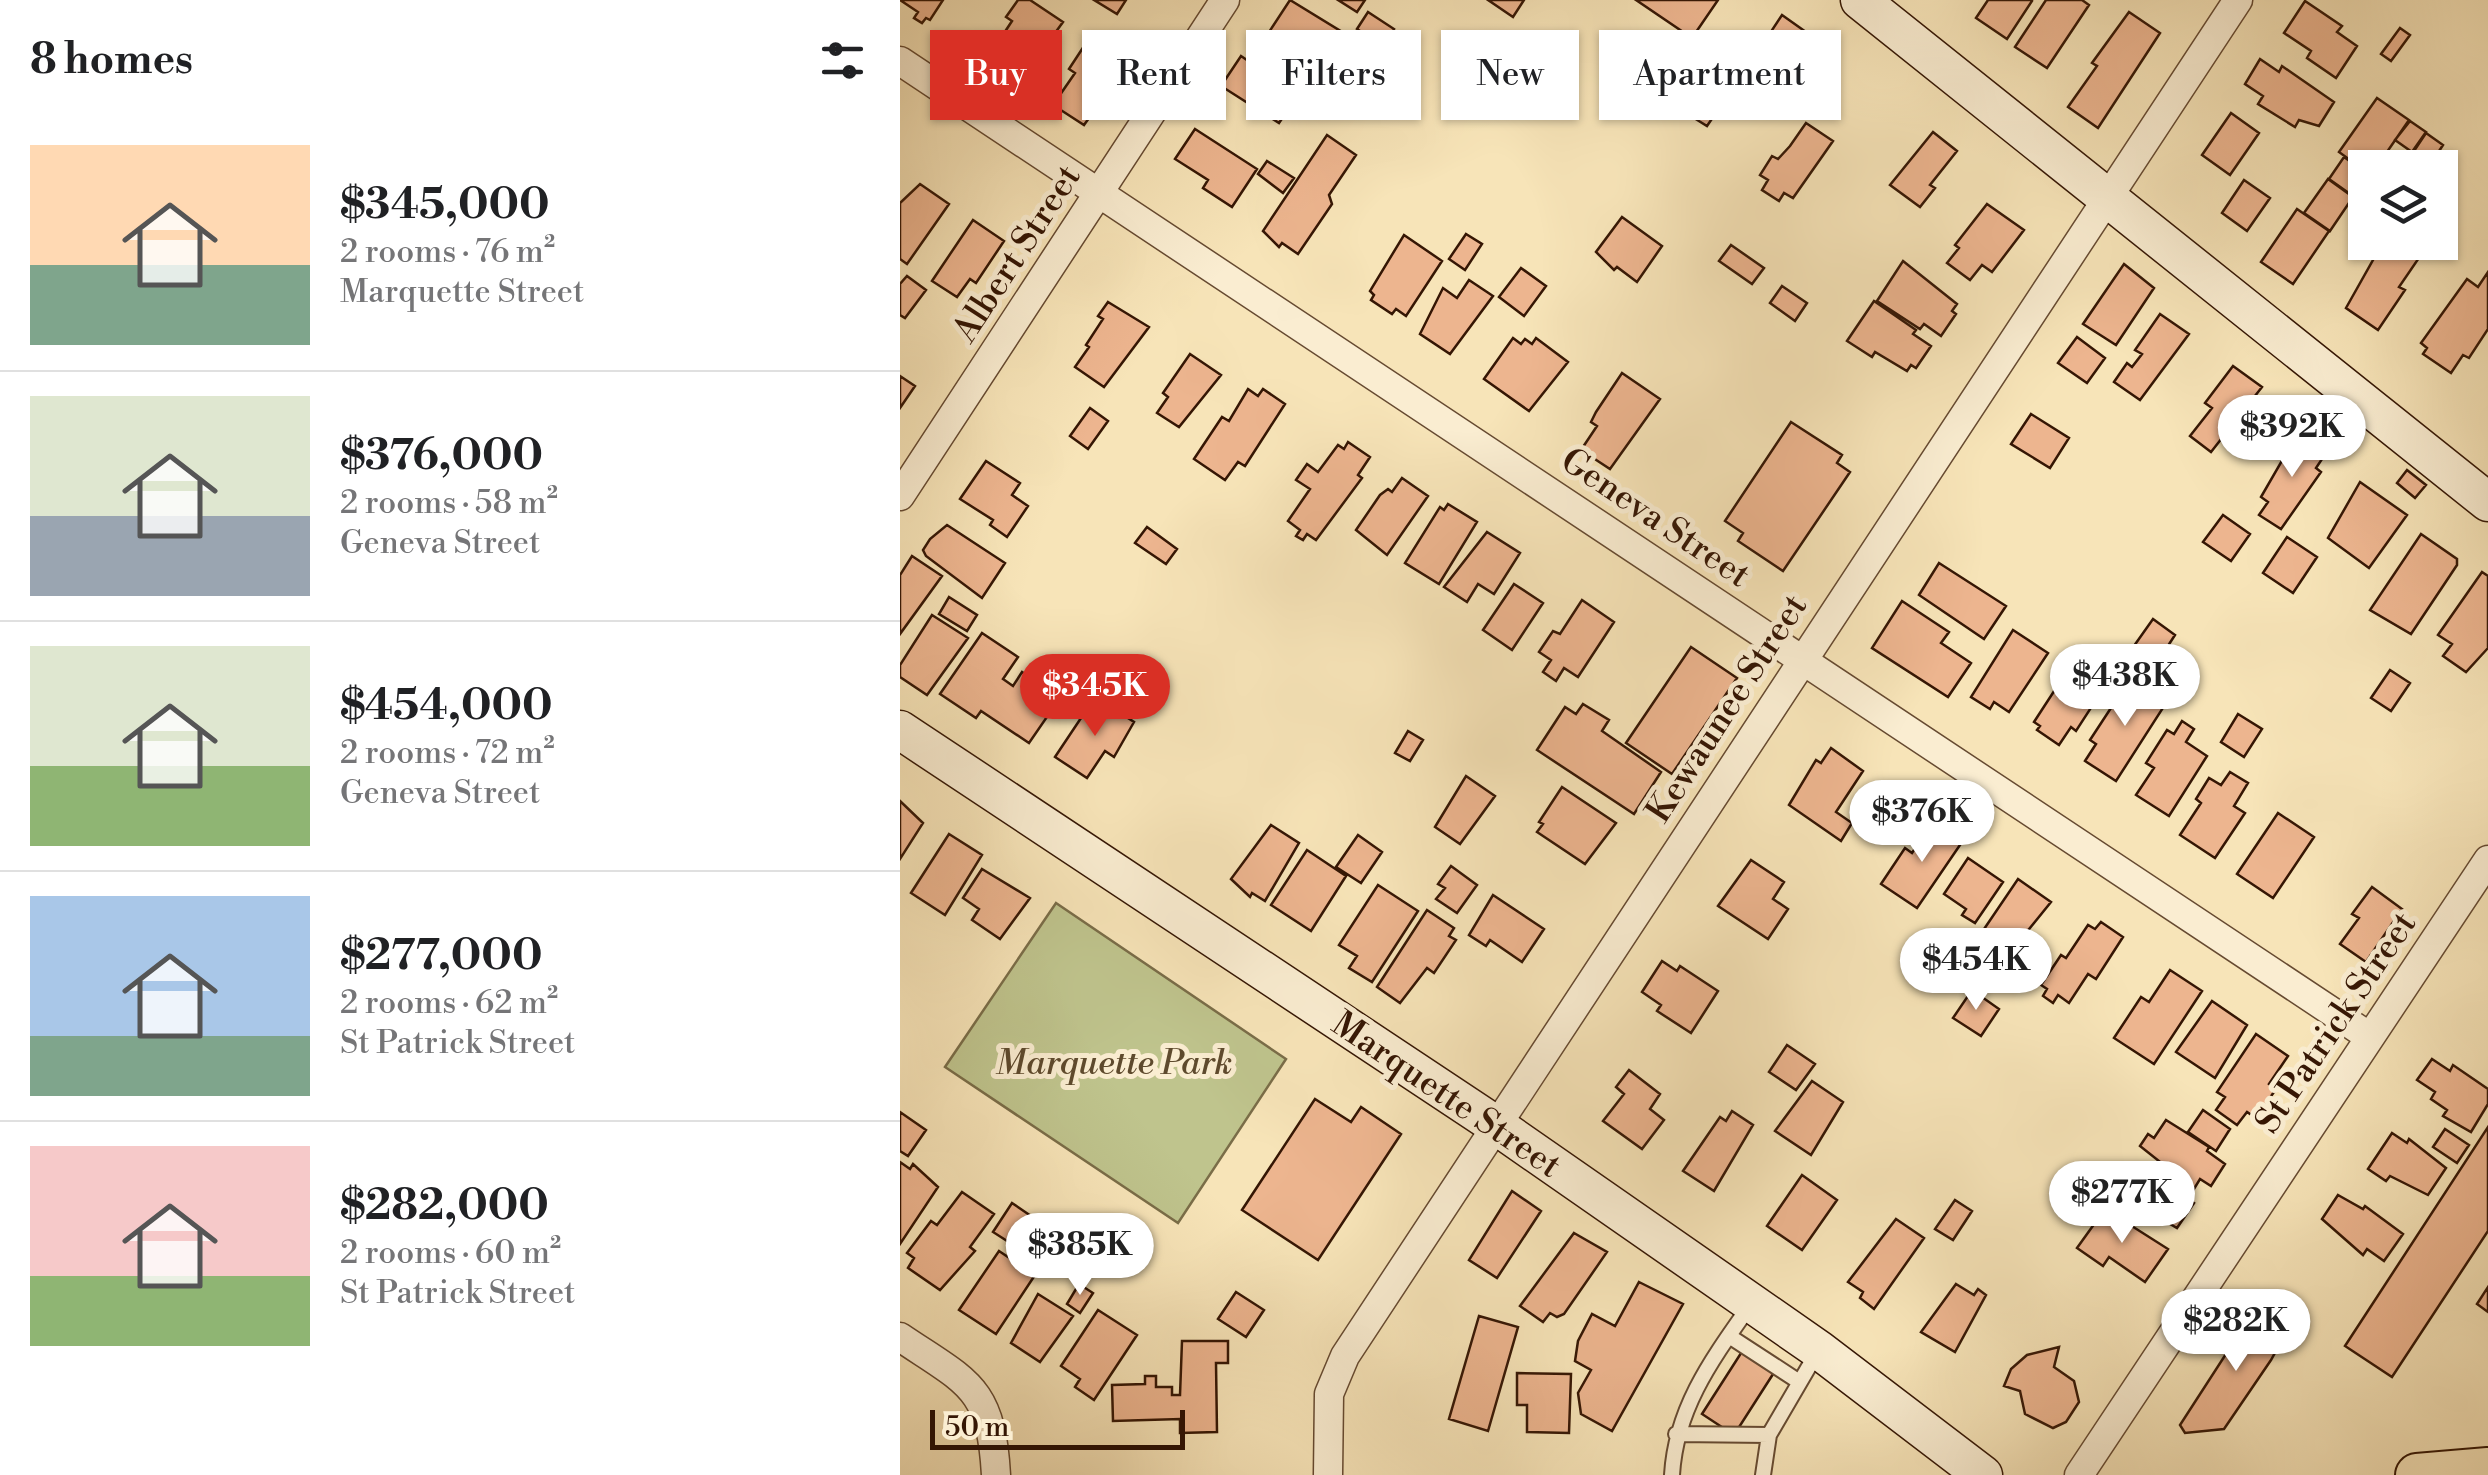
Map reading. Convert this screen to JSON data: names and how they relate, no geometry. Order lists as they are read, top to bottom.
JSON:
{
  "streets": {
    "street": [
      "Albert Street",
      "Geneva Street",
      "Kewaunee Street",
      "St Patrick Street",
      "Marquette Street"
    ]
  },
  "crossings": [
    ["Albert Street", "Geneva Street"],
    ["Geneva Street", "Kewaunee Street"],
    ["Geneva Street", "St Patrick Street"],
    ["Kewaunee Street", "Marquette Street"]
  ],
  "parks": ["Marquette Park"],
  "scale_bar": "50 m",
  "page": {
    "heading": "8 homes",
    "chip": [
      "Buy",
      "Rent",
      "Filters",
      "New",
      "Apartment"
    ],
    "list": [
      {
        "name": "$345,000",
        "note": "2 rooms · 76 m² · Marquette Street"
      },
      {
        "name": "$376,000",
        "note": "2 rooms · 58 m² · Geneva Street"
      },
      {
        "name": "$454,000",
        "note": "2 rooms · 72 m² · Geneva Street"
      },
      {
        "name": "$277,000",
        "note": "2 rooms · 62 m² · St Patrick Street"
      },
      {
        "name": "$282,000",
        "note": "2 rooms · 60 m² · St Patrick Street"
      }
    ],
    "price": [
      "$392K",
      "$438K",
      "$345K",
      "$376K",
      "$454K",
      "$277K",
      "$385K",
      "$282K"
    ],
    "scale": "50 m"
  }
}
